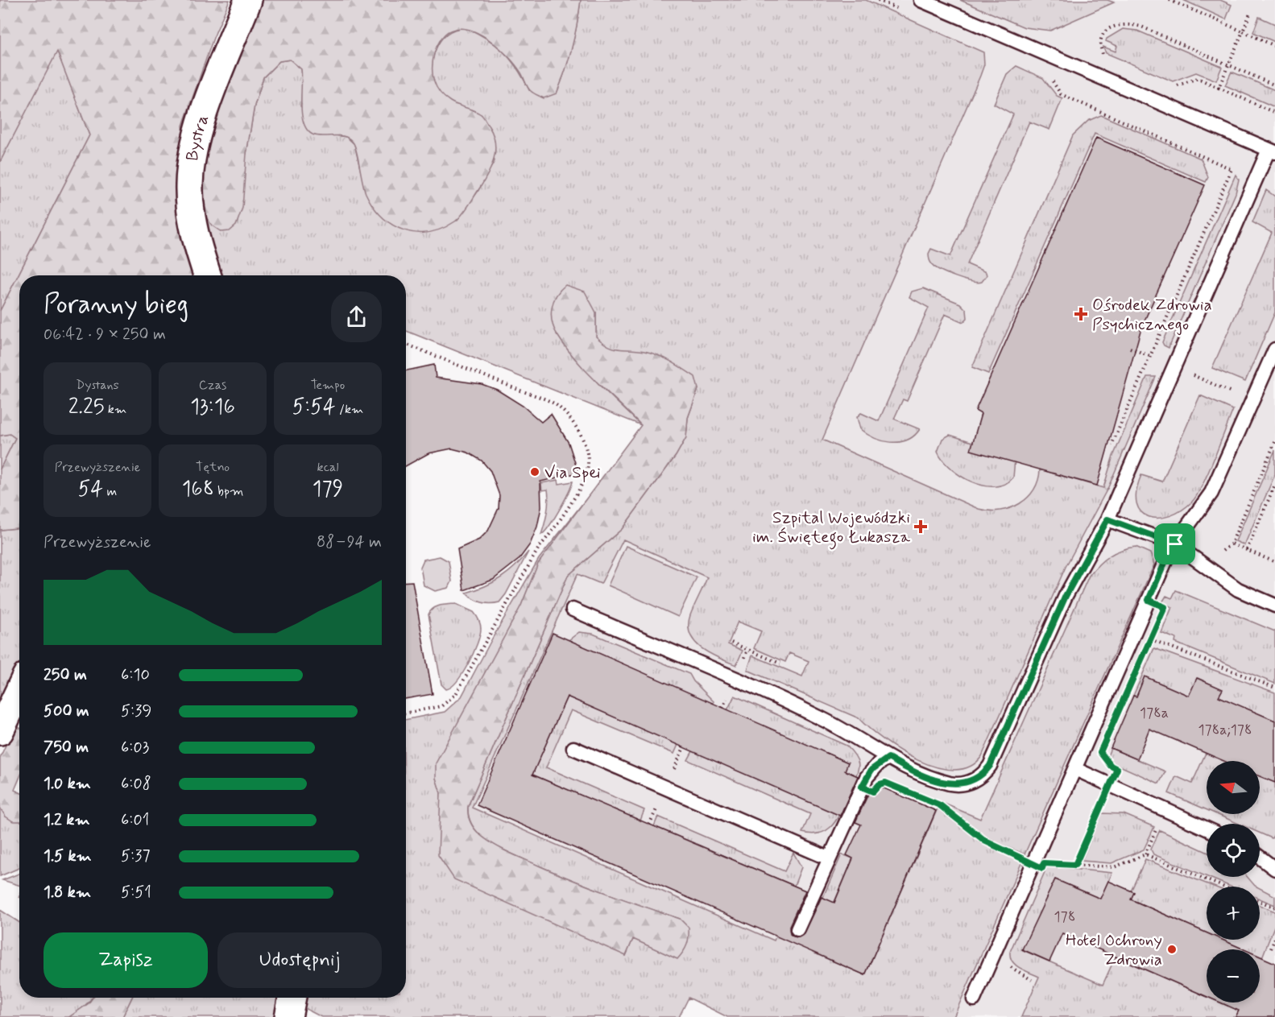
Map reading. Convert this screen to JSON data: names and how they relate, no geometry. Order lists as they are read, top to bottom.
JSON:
{
  "streets": {
    "street": ["Bystra"]
  },
  "places": {
    "health": ["Ośrodek Zdrowia Psychicznego", "Szpital Wojewódzki im. Świętego Łukasza"],
    "other": ["Via Spei", "Hotel Ochrony Zdrowia"]
  },
  "house_numbers": ["178a", "178a;178", "178"],
  "north": "left",
  "page": {
    "heading": ["Poranny bieg", "06:42 · 9 × 250 m"],
    "stats": [
      ["Dystans", "2.25 km"],
      ["Czas", "13:16"],
      ["Tempo", "5:54 /km"],
      ["Przewyższenie", "54 m"],
      ["Tętno", "168 bpm"],
      ["kcal", "179"]
    ],
    "chart": ["Przewyższenie", "88–94 m"],
    "list": [
      {
        "name": "250 m",
        "note": "6:10"
      },
      {
        "name": "500 m",
        "note": "5:39"
      },
      {
        "name": "750 m",
        "note": "6:03"
      },
      {
        "name": "1.0 km",
        "note": "6:08"
      },
      {
        "name": "1.2 km",
        "note": "6:01"
      },
      {
        "name": "1.5 km",
        "note": "5:37"
      },
      {
        "name": "1.8 km",
        "note": "5:51"
      }
    ],
    "map_buttons": ["+", "−"],
    "buttons": ["Zapisz", "Udostępnij"]
  }
}
